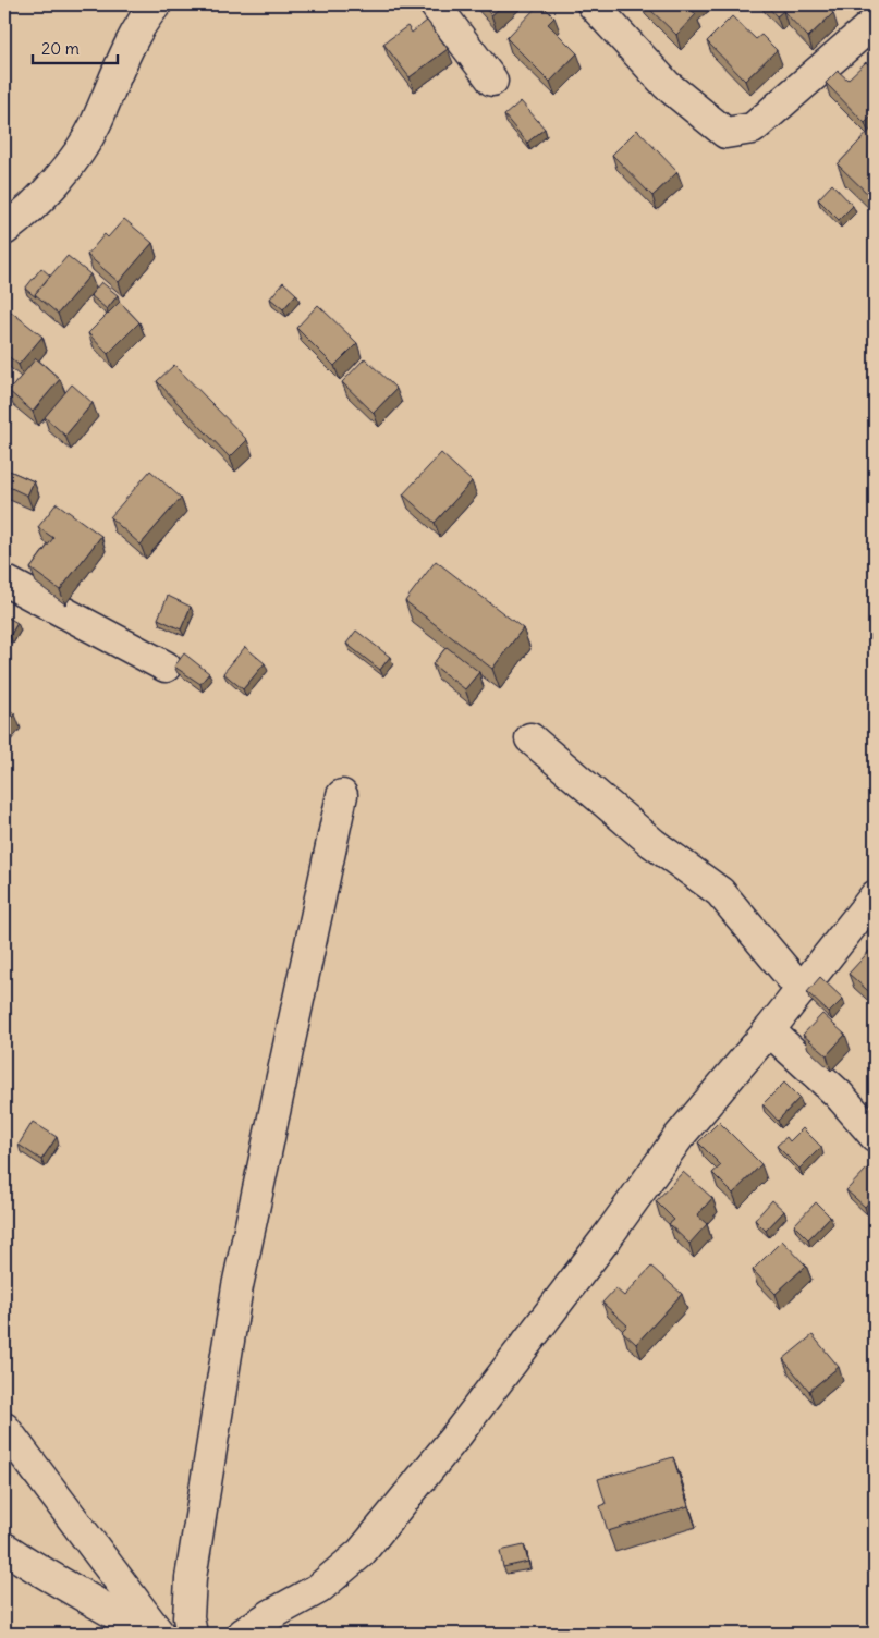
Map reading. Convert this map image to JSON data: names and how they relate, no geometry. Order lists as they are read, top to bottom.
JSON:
{
  "scale_bar": "20 m"
}
